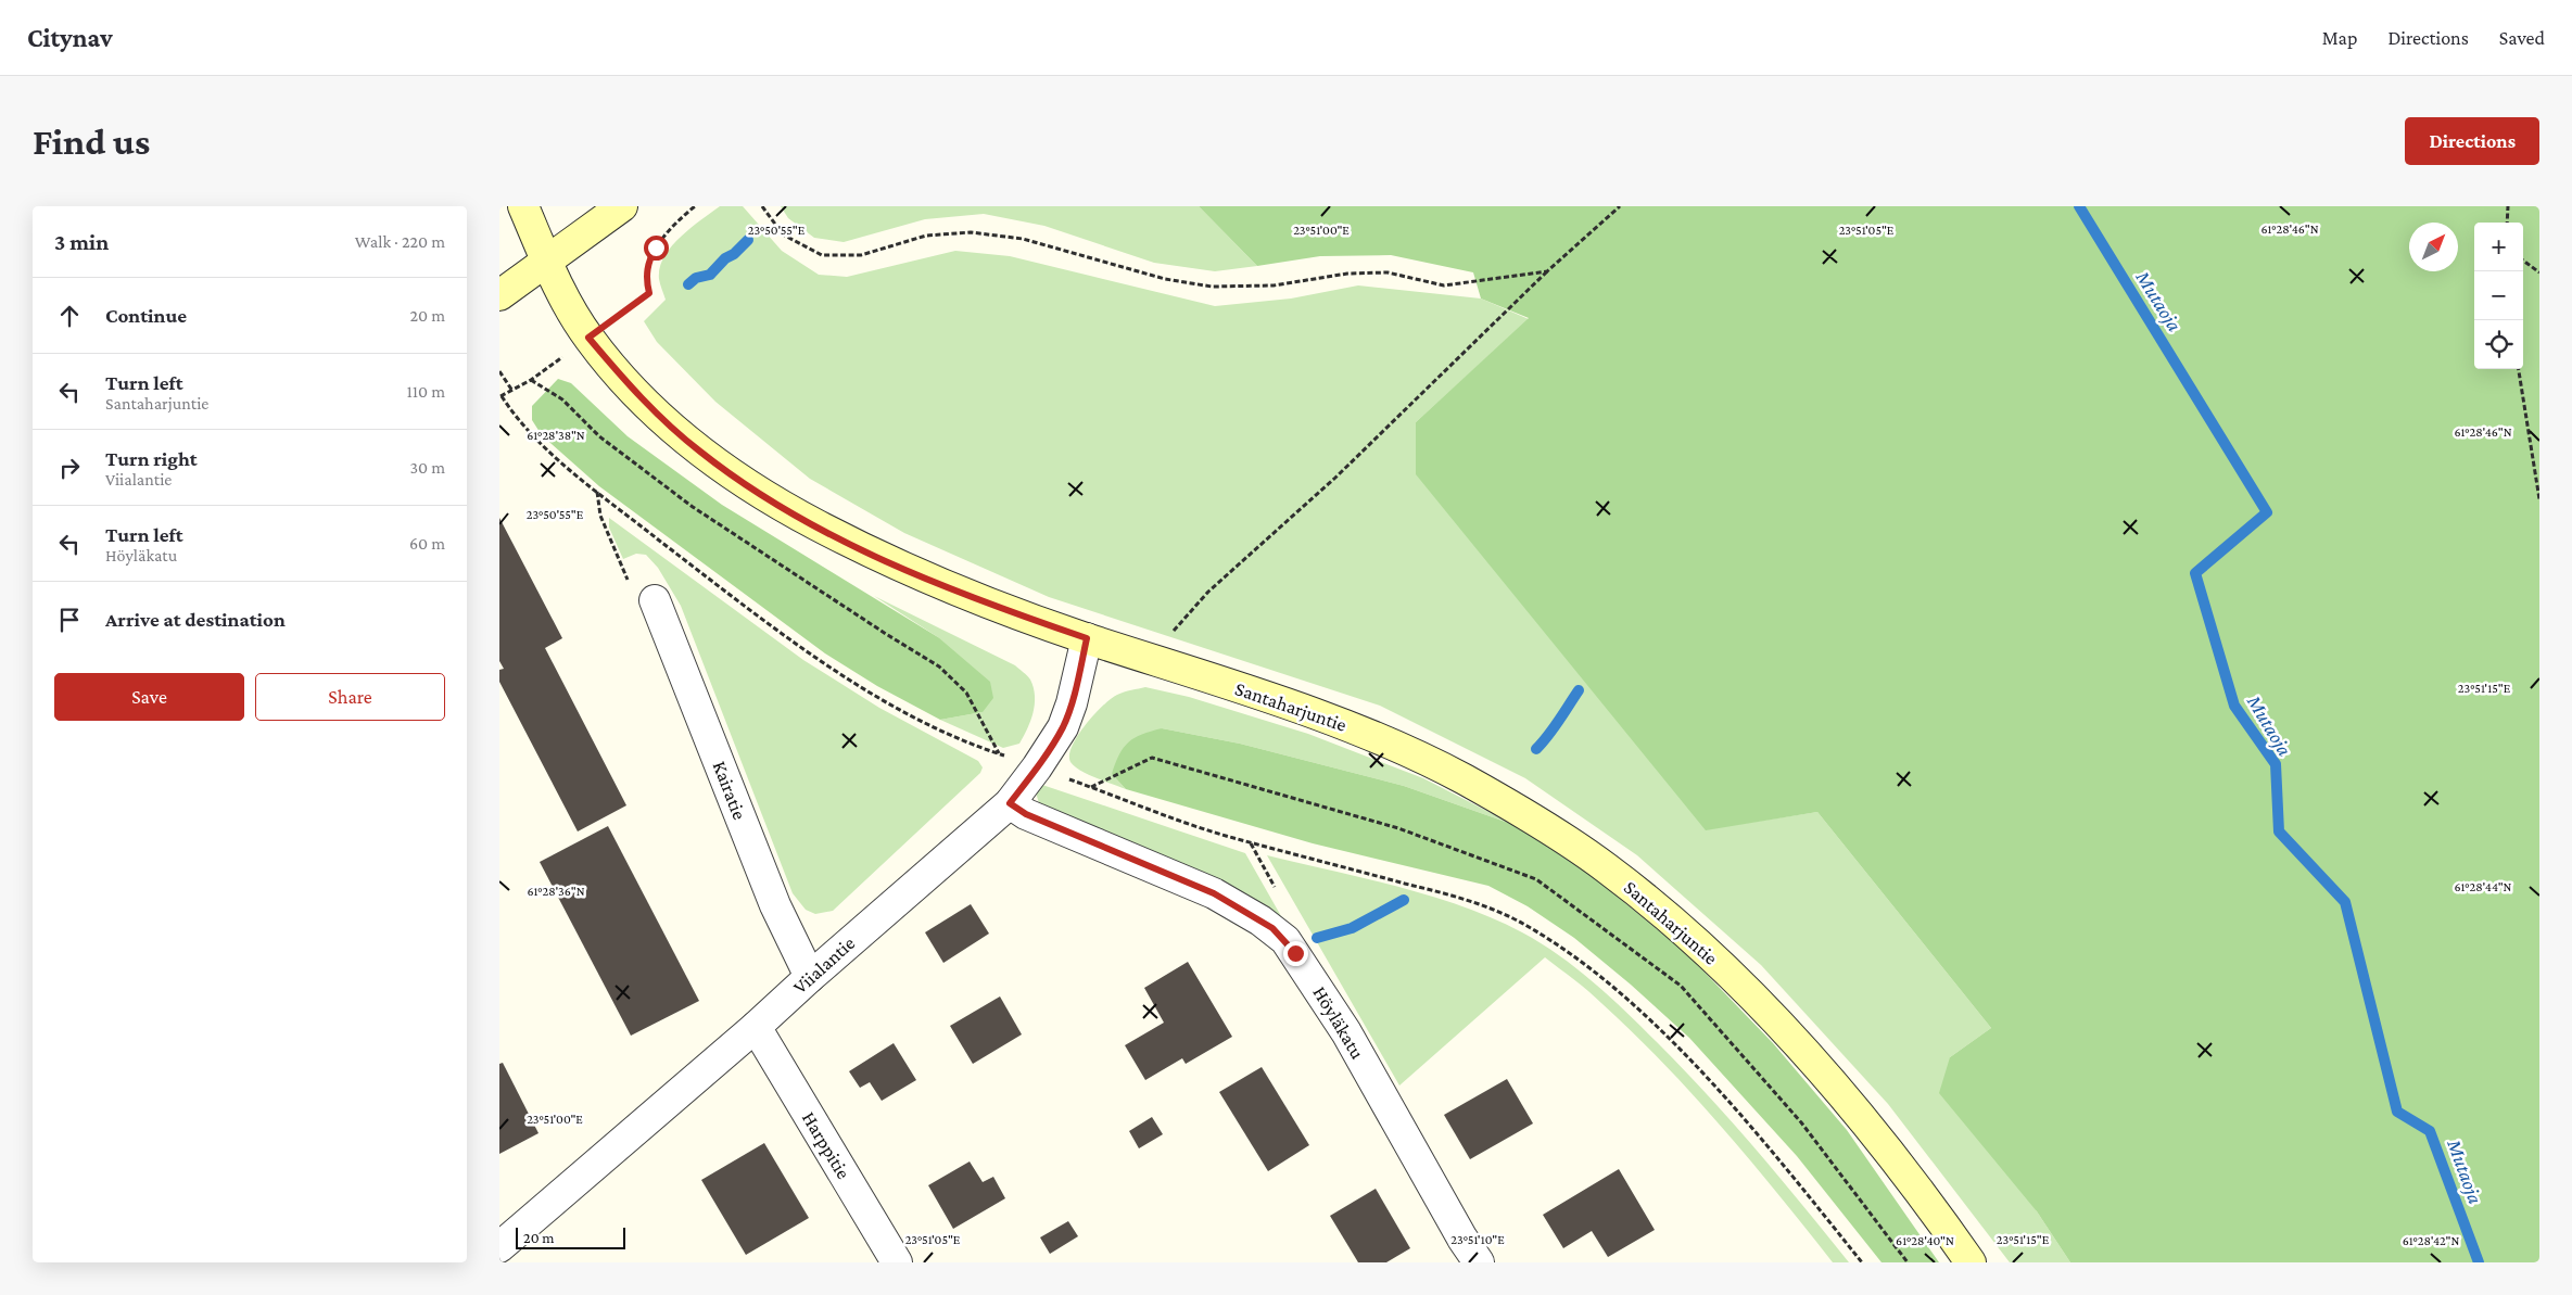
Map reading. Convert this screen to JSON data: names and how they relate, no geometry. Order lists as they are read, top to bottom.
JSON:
{
  "streets": {
    "main road": ["Santaharjuntie"],
    "street": [
      "Kairatie",
      "Viialantie",
      "Höyläkatu",
      "Harppitie"
    ]
  },
  "crossings": [
    ["Santaharjuntie", "Viialantie"],
    ["Kairatie", "Viialantie"],
    ["Viialantie", "Höyläkatu"],
    ["Viialantie", "Harppitie"]
  ],
  "water": ["Mutaoja"],
  "scale_bar": "20 m",
  "north": "top right",
  "page": {
    "header": "Citynav",
    "nav": ["Map", "Directions", "Saved"],
    "buttons": [
      "Directions",
      ["Save", "Share"]
    ],
    "title": "Find us",
    "heading": ["3 min", "Walk · 220 m"],
    "map_buttons": ["+", "−"],
    "list": [
      ["Continue", "20 m"],
      ["Turn left", "Santaharjuntie", "110 m"],
      ["Turn right", "Viialantie", "30 m"],
      ["Turn left", "Höyläkatu", "60 m"],
      "Arrive at destination"
    ],
    "scale": "20 m"
  },
  "coordinates": [
    "61°28'46\"N",
    "23°50'55\"E",
    "23°51'00\"E",
    "23°51'05\"E",
    "61°28'38\"N",
    "23°51'15\"E",
    "61°28'44\"N",
    "61°28'36\"N",
    "23°51'10\"E",
    "61°28'40\"N",
    "61°28'42\"N"
  ]
}
